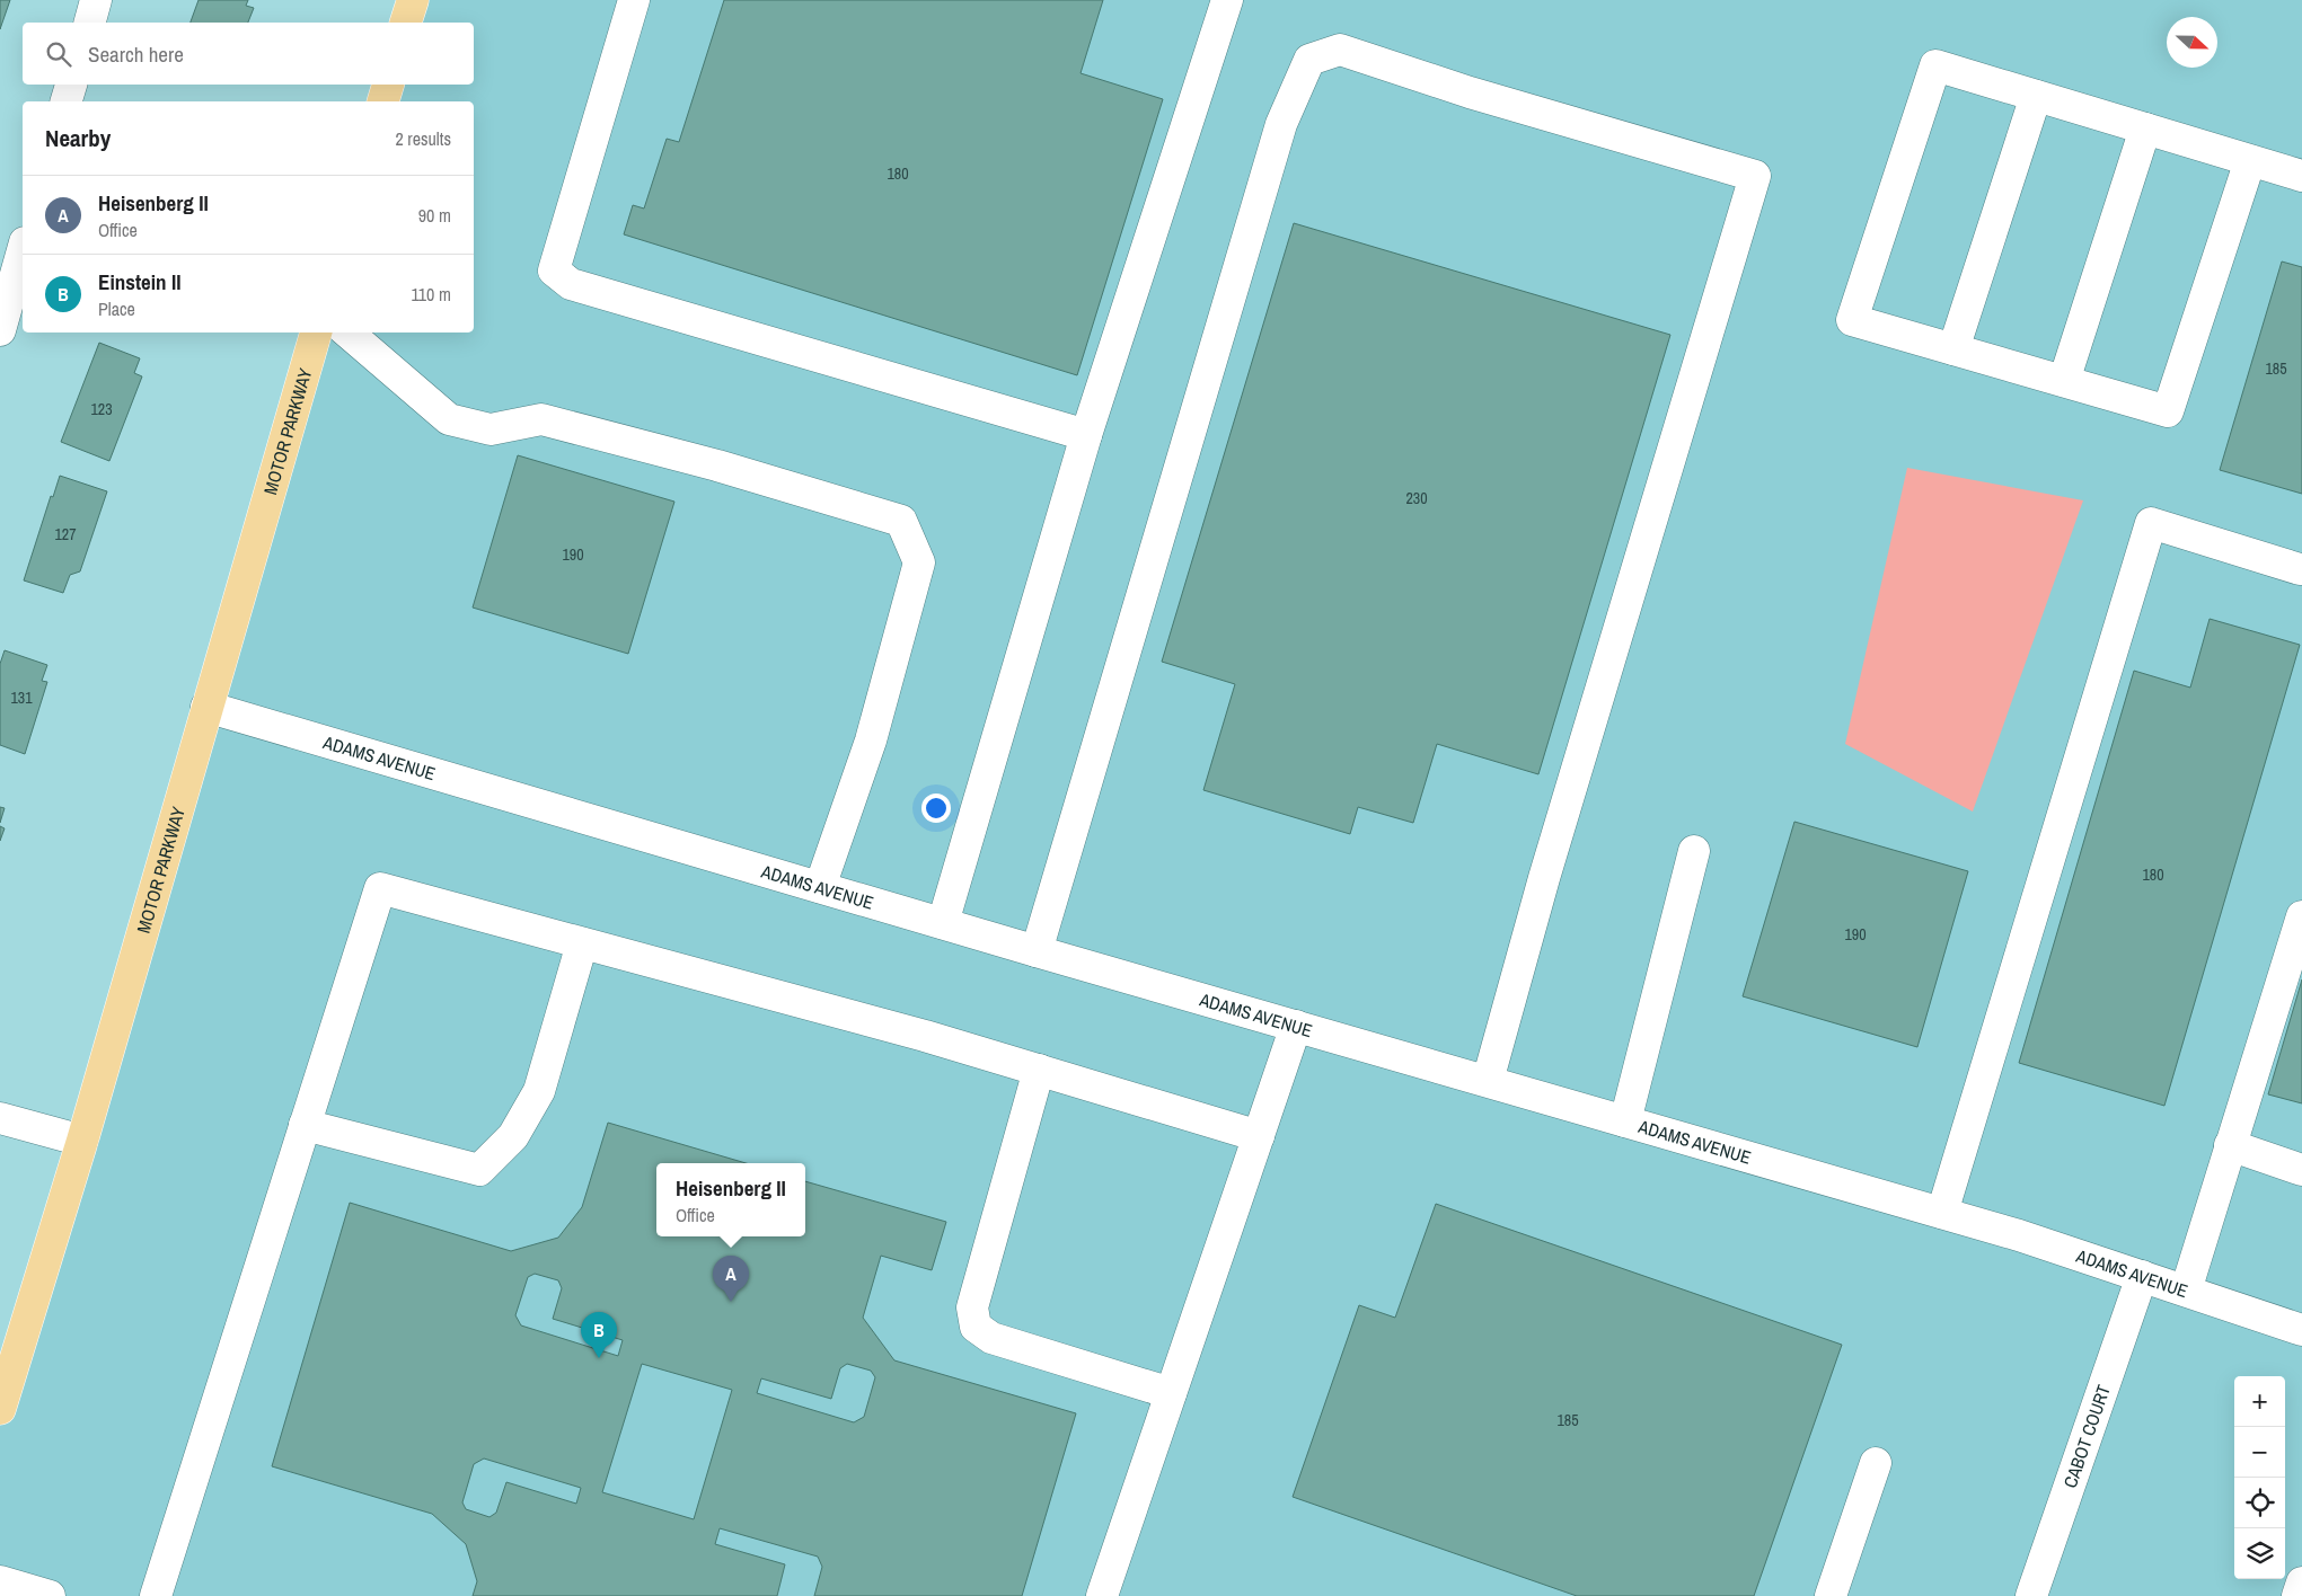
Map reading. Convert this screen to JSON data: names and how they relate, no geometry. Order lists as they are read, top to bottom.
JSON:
{
  "streets": {
    "main road": ["MOTOR PARKWAY"],
    "street": ["ADAMS AVENUE", "CABOT COURT"]
  },
  "crossings": [
    ["MOTOR PARKWAY", "ADAMS AVENUE"],
    ["ADAMS AVENUE", "CABOT COURT"]
  ],
  "house_numbers": [
    "180",
    "185",
    "123",
    "230",
    "127",
    "190",
    "131",
    "180",
    "190",
    "185"
  ],
  "north": "right",
  "page": {
    "search": "Search here",
    "heading": ["Nearby", "2 results"],
    "list": [
      {
        "mark": "A",
        "name": "Heisenberg II",
        "note": "Office",
        "value": "90 m"
      },
      {
        "mark": "B",
        "name": "Einstein II",
        "note": "Place",
        "value": "110 m"
      }
    ],
    "popup": ["Heisenberg II", "Office"],
    "pins": ["A", "B"],
    "map_buttons": ["+", "−"]
  }
}
